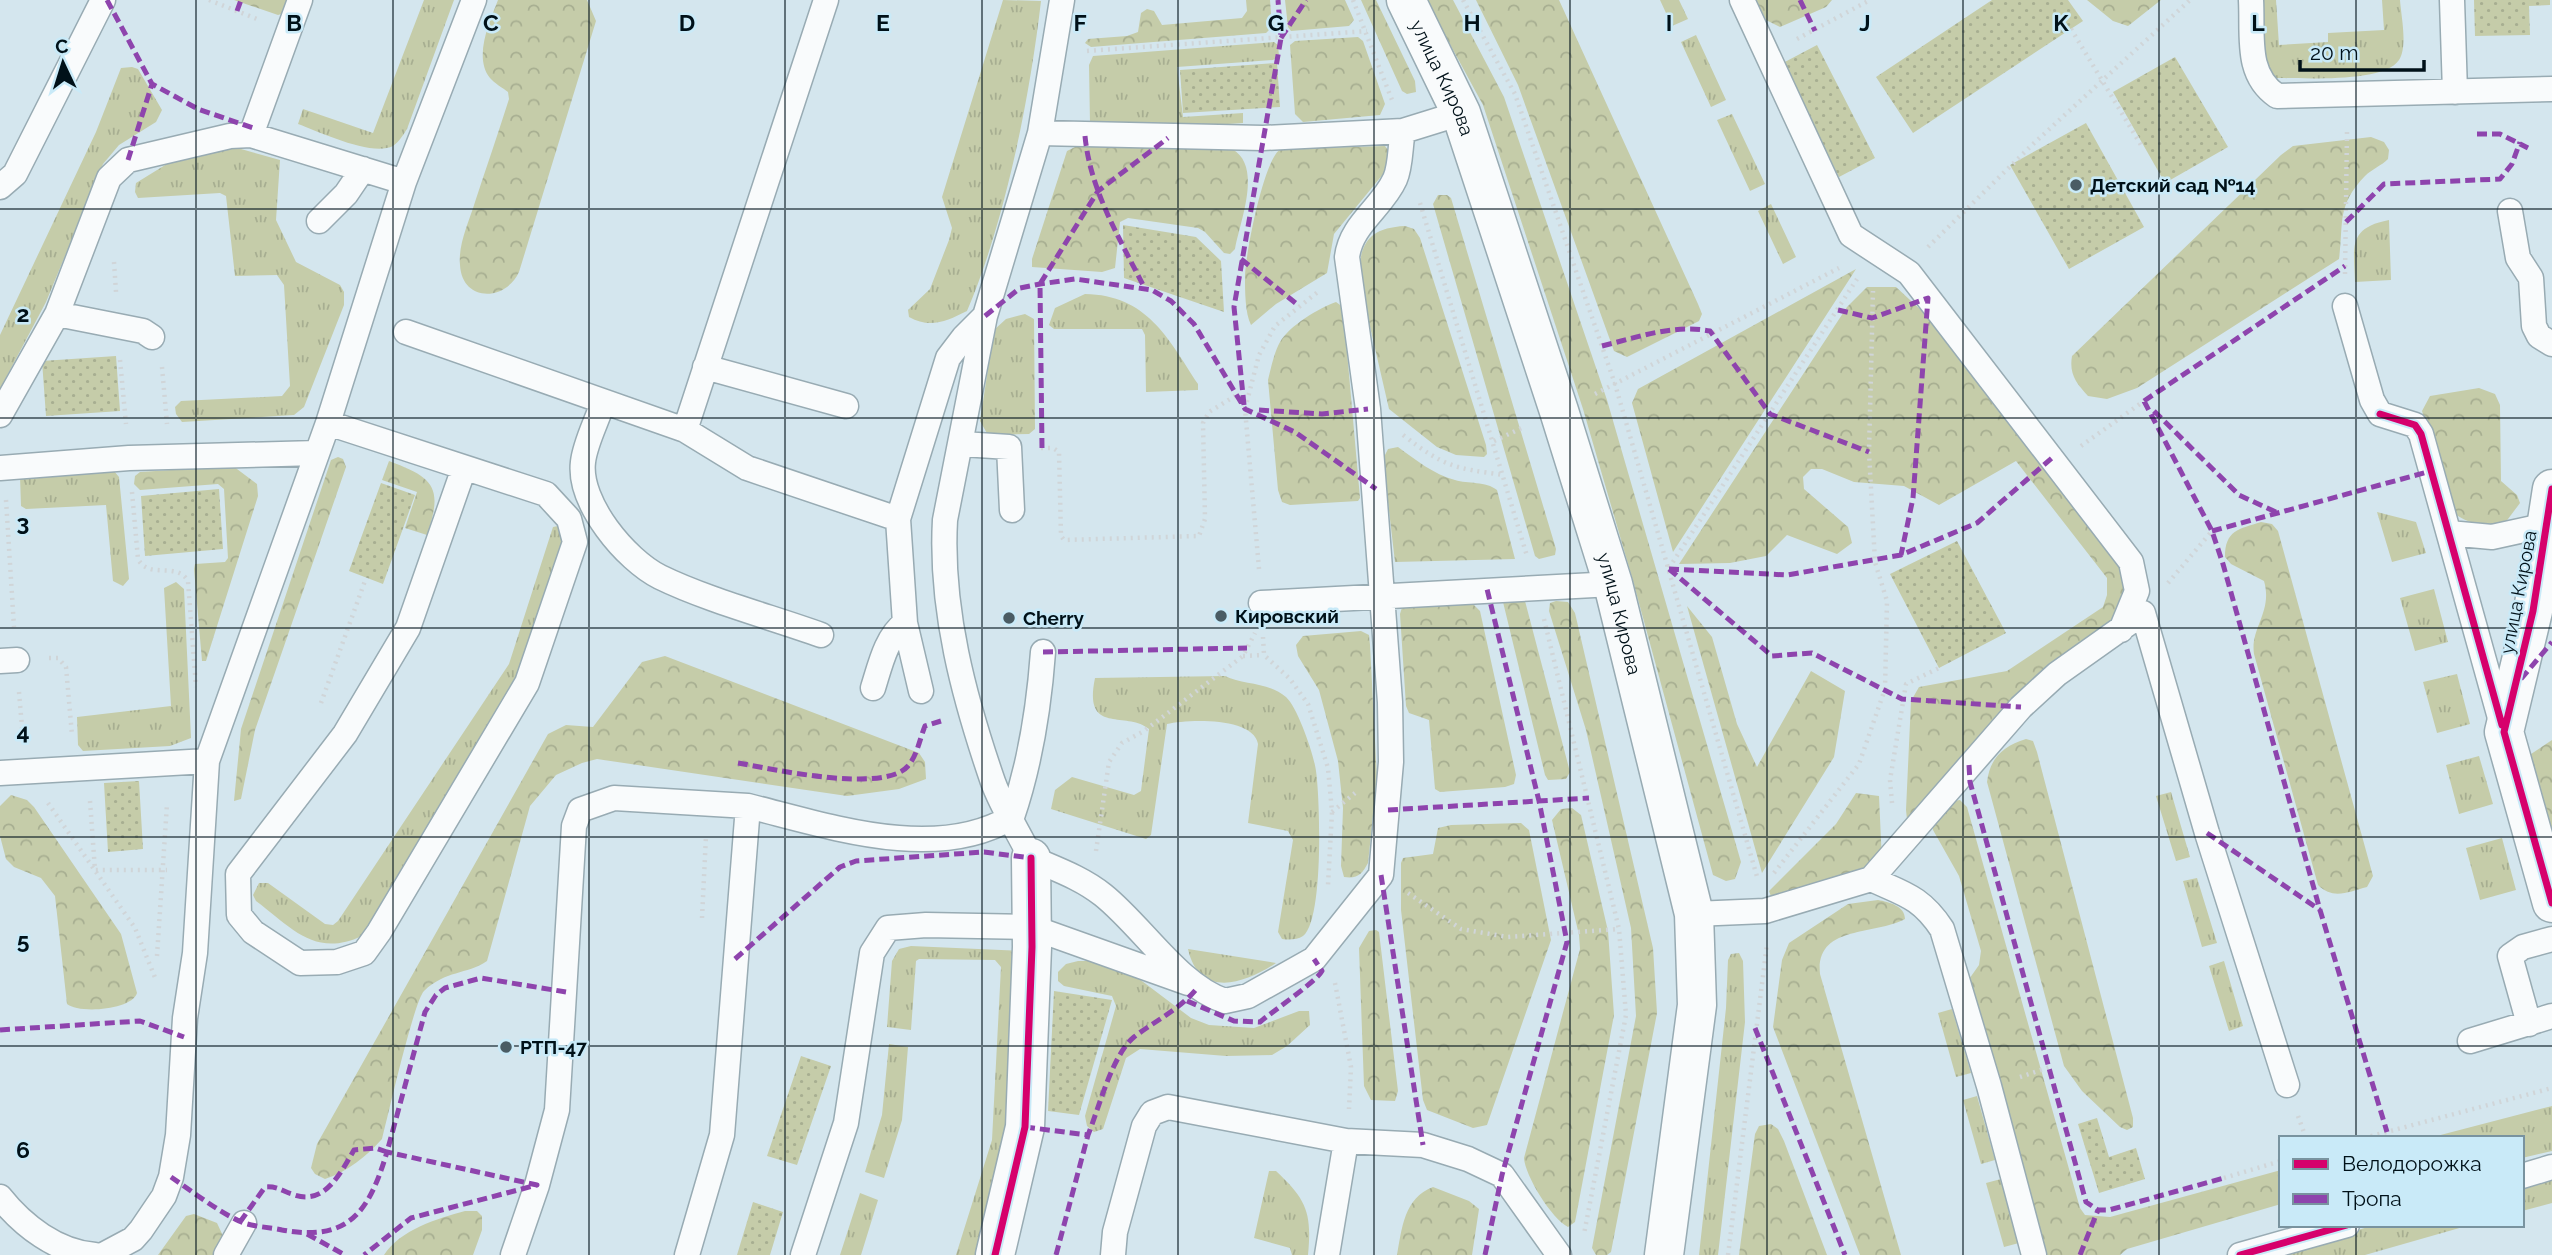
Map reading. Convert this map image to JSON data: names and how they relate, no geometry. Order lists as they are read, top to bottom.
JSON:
{
  "streets": {
    "main road": ["улица Кирова"]
  },
  "places": [
    "Детский сад №14",
    "Кировский",
    "Cherry",
    "РТП-47"
  ],
  "legend": ["Велодорожка", "Тропа"],
  "scale_bar": "20 m",
  "north": "top",
  "grid": {
    "columns": [
      "B",
      "C",
      "D",
      "E",
      "F",
      "G",
      "H",
      "I",
      "J",
      "K",
      "L"
    ],
    "rows": [
      "2",
      "3",
      "4",
      "5",
      "6"
    ]
  }
}
